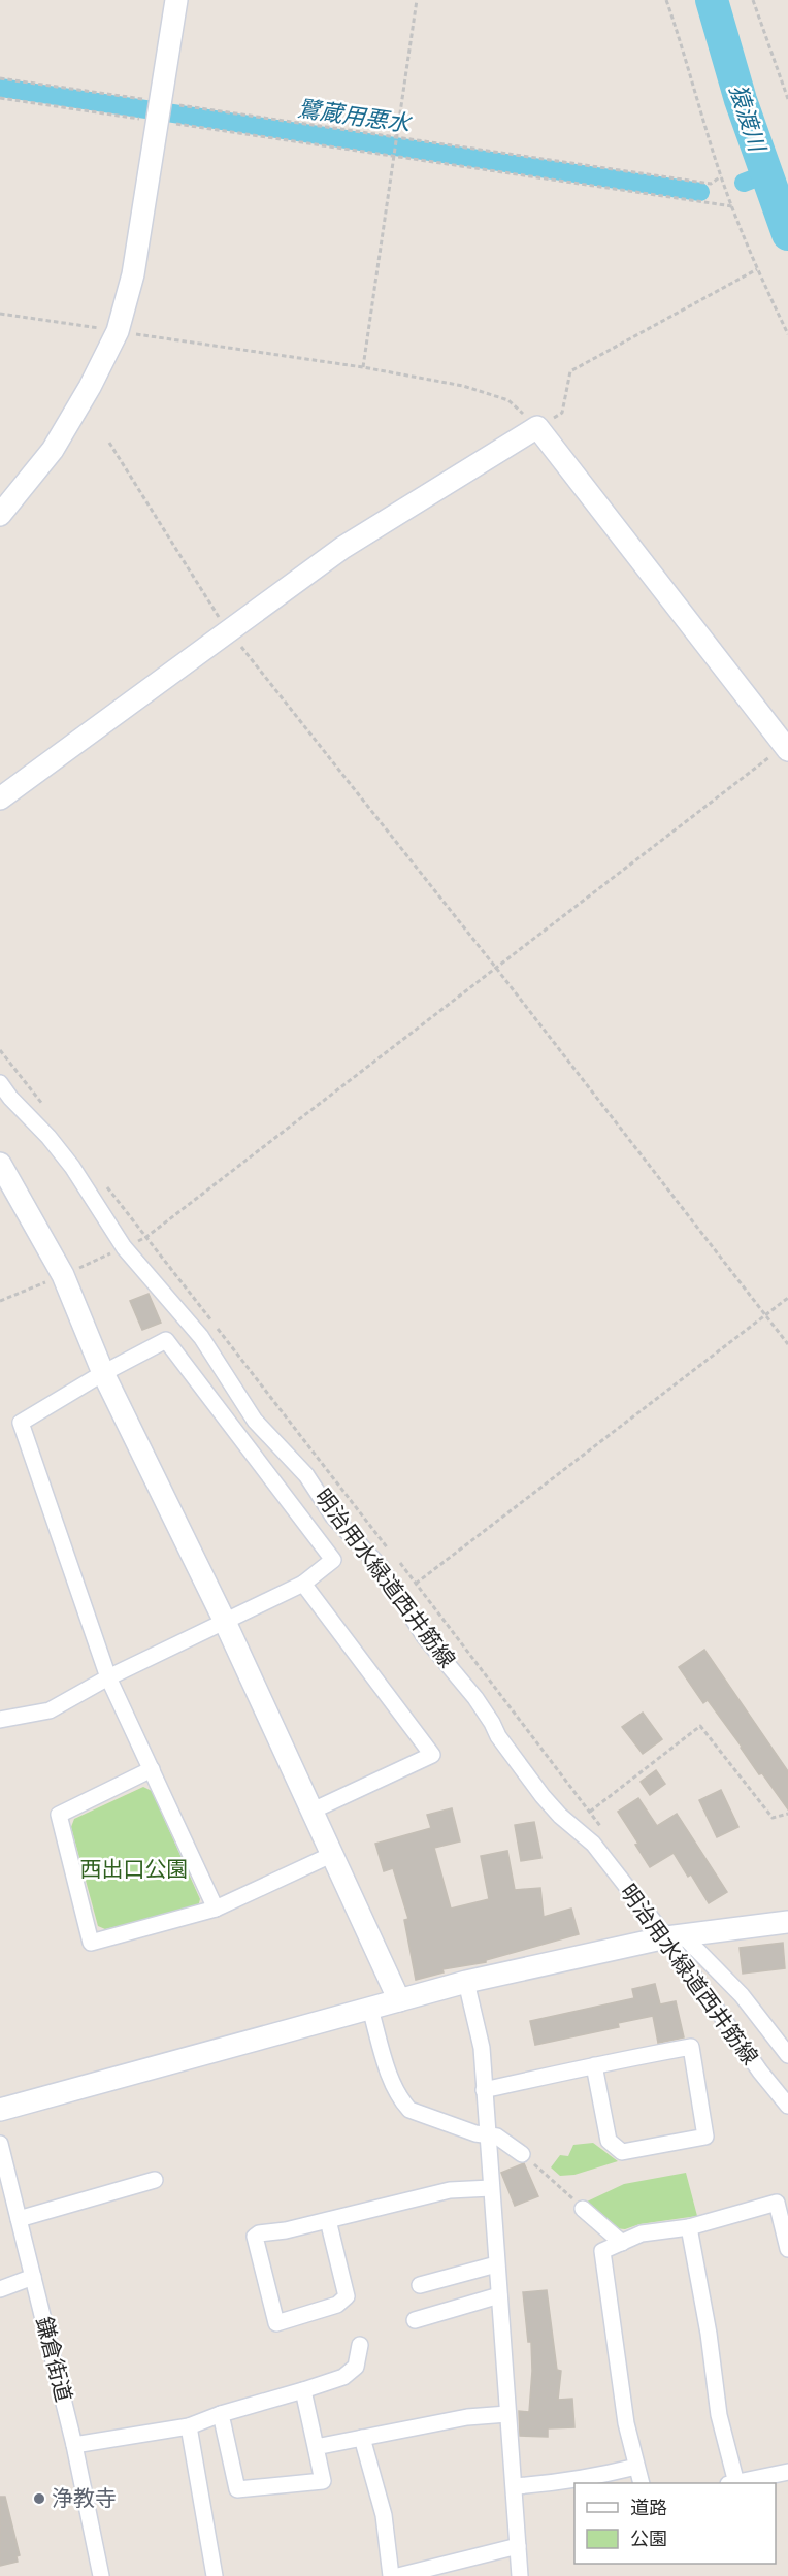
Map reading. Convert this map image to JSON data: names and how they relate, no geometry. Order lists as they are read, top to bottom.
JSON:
{
  "streets": {
    "street": ["明治用水緑道西井筋線", "鎌倉街道"]
  },
  "water": ["鷺蔵用悪水", "猿渡川"],
  "parks": ["西出口公園"],
  "places": ["浄教寺"],
  "legend": ["道路", "公園"]
}
